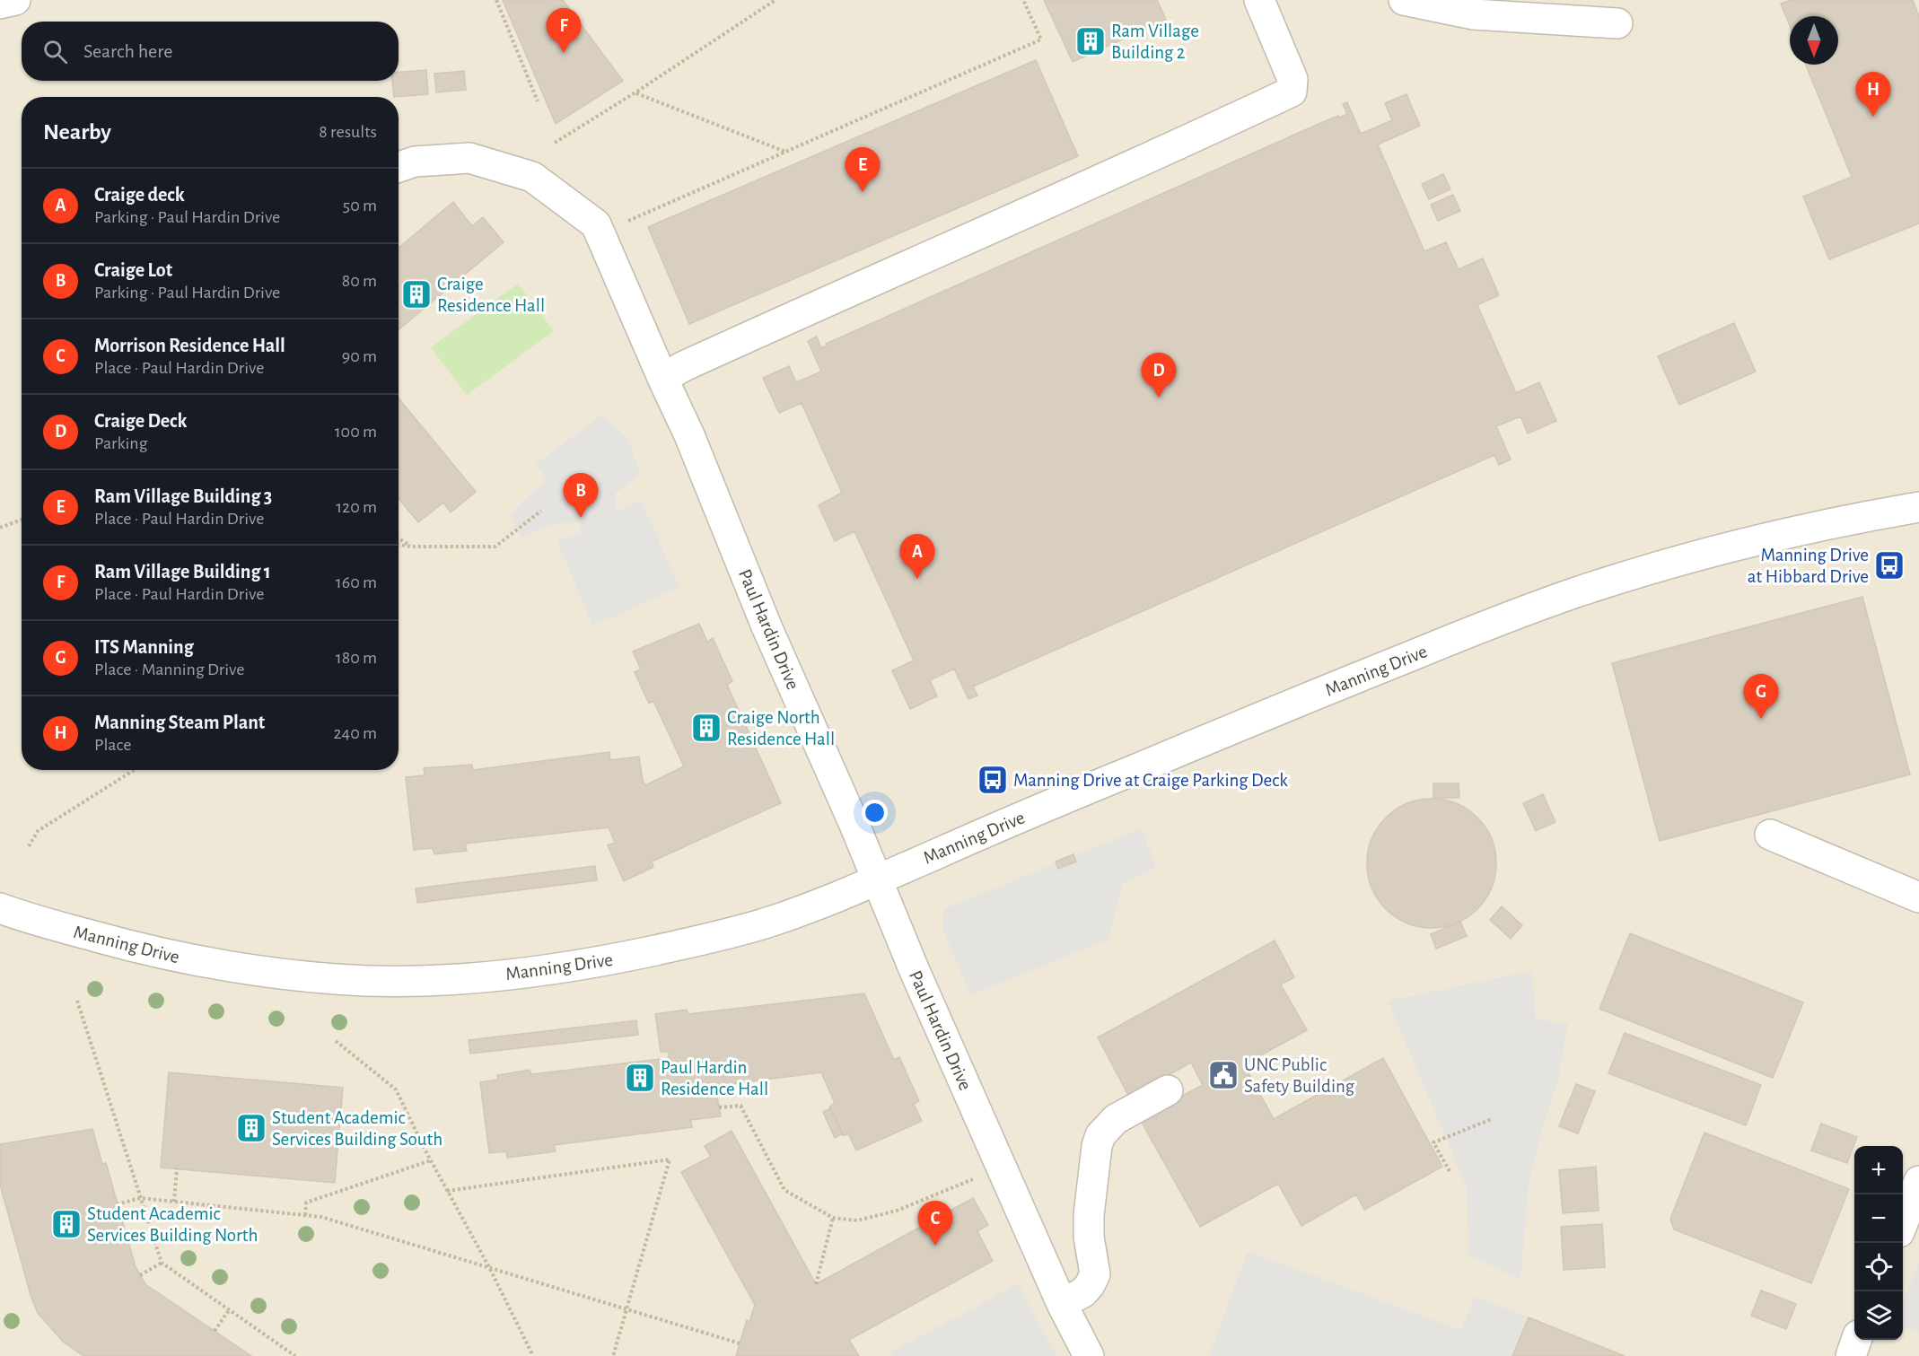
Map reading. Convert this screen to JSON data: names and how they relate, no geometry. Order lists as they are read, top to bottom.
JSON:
{
  "streets": {
    "street": ["Paul Hardin Drive", "Manning Drive"]
  },
  "crossings": [
    ["Paul Hardin Drive", "Manning Drive"]
  ],
  "places": {
    "building": [
      "Ram Village Building 2",
      "Craige Residence Hall",
      "Craige North Residence Hall",
      "Paul Hardin Residence Hall",
      "Student Academic Services Building South",
      "Student Academic Services Building North"
    ],
    "bus stop": ["Manning Drive at Hibbard Drive", "Manning Drive at Craige Parking Deck"],
    "public building": ["UNC Public Safety Building"]
  },
  "north": "bottom",
  "page": {
    "pins": [
      "F",
      "H",
      "E",
      "D",
      "B",
      "A",
      "G",
      "C"
    ],
    "search": "Search here",
    "heading": ["Nearby", "8 results"],
    "list": [
      {
        "mark": "A",
        "name": "Craige deck",
        "note": "Parking · Paul Hardin Drive",
        "value": "50 m"
      },
      {
        "mark": "B",
        "name": "Craige Lot",
        "note": "Parking · Paul Hardin Drive",
        "value": "80 m"
      },
      {
        "mark": "C",
        "name": "Morrison Residence Hall",
        "note": "Place · Paul Hardin Drive",
        "value": "90 m"
      },
      {
        "mark": "D",
        "name": "Craige Deck",
        "note": "Parking",
        "value": "100 m"
      },
      {
        "mark": "E",
        "name": "Ram Village Building 3",
        "note": "Place · Paul Hardin Drive",
        "value": "120 m"
      },
      {
        "mark": "F",
        "name": "Ram Village Building 1",
        "note": "Place · Paul Hardin Drive",
        "value": "160 m"
      },
      {
        "mark": "G",
        "name": "ITS Manning",
        "note": "Place · Manning Drive",
        "value": "180 m"
      },
      {
        "mark": "H",
        "name": "Manning Steam Plant",
        "note": "Place",
        "value": "240 m"
      }
    ],
    "map_buttons": ["+", "−"]
  }
}
